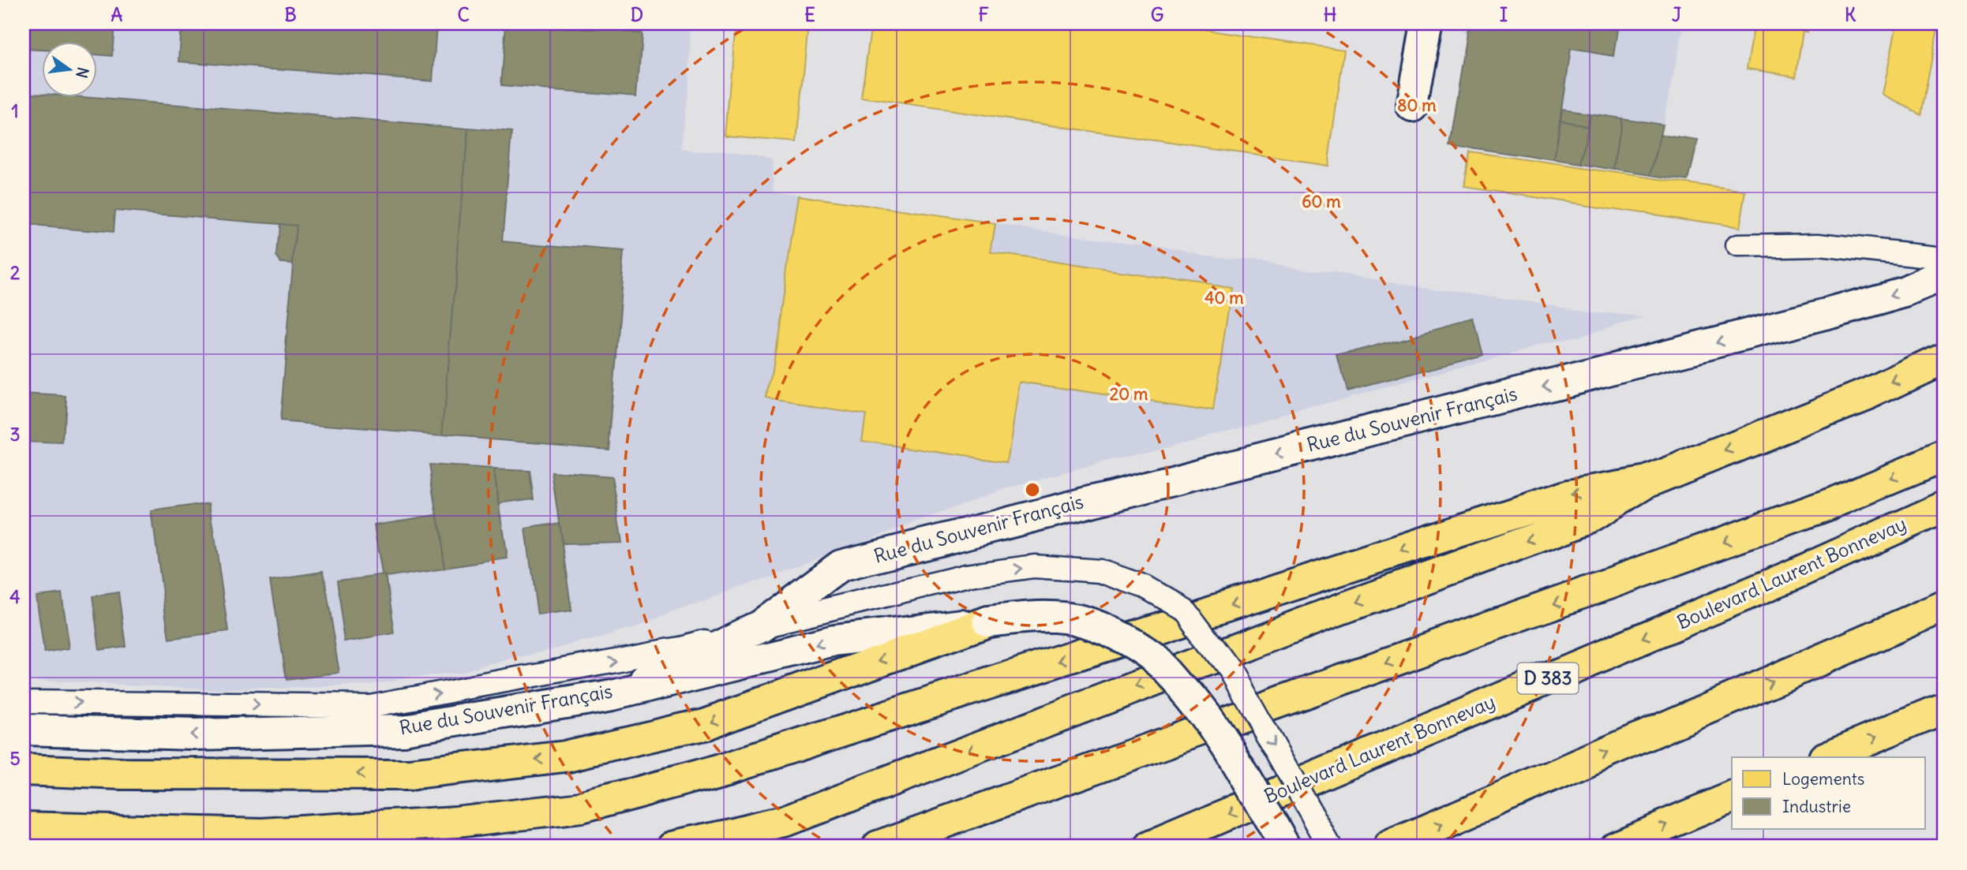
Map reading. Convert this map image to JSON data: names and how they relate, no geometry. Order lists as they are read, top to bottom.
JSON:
{
  "streets": {
    "highway": ["Boulevard Laurent Bonnevay", "D 383"],
    "street": ["Rue du Souvenir Français"]
  },
  "one_way": ["Rue du Souvenir Français"],
  "legend": ["Logements", "Industrie"],
  "north": "right",
  "grid": {
    "columns": [
      "A",
      "B",
      "C",
      "D",
      "E",
      "F",
      "G",
      "H",
      "I",
      "J",
      "K"
    ],
    "rows": [
      "1",
      "2",
      "3",
      "4",
      "5"
    ]
  },
  "rings": [
    "80 m",
    "60 m",
    "40 m",
    "20 m"
  ]
}
